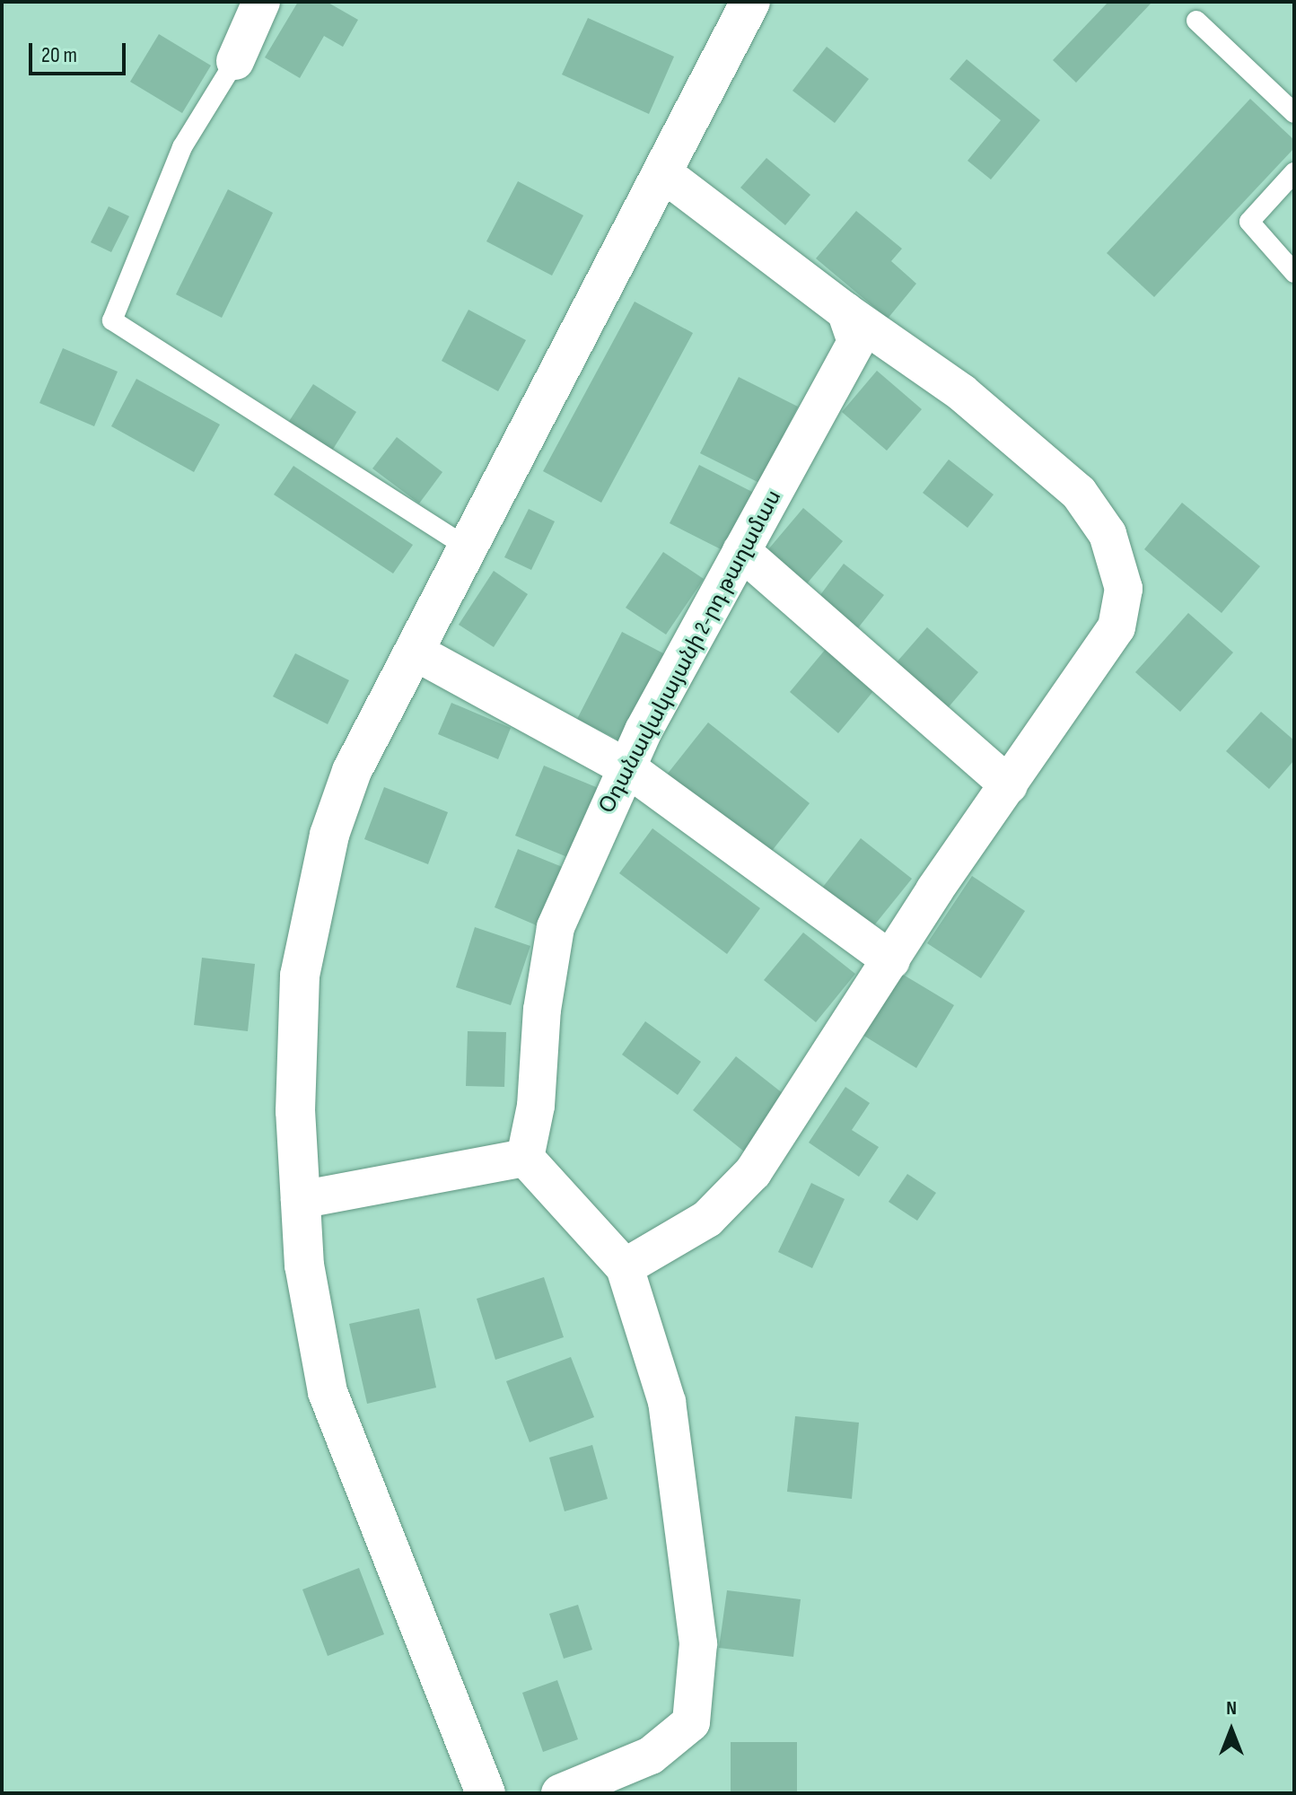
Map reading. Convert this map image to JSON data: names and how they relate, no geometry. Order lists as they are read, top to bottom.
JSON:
{
  "streets": {
    "street": ["Օդանավակայանի 2-րդ թաղամաս"]
  },
  "scale_bar": "20 m",
  "north": "top"
}
